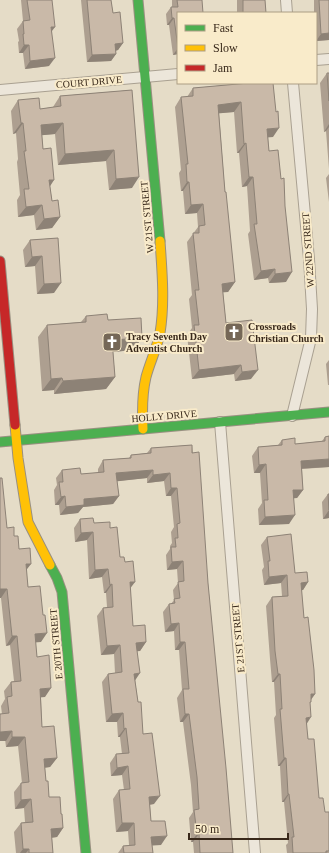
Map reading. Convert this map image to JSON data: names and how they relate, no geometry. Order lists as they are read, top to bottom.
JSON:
{
  "streets": {
    "street": [
      "COURT DRIVE",
      "W 21ST STREET",
      "W 22ND STREET",
      "HOLLY DRIVE",
      "E 21ST STREET",
      "E 20TH STREET"
    ]
  },
  "crossings": [
    ["COURT DRIVE", "W 21ST STREET"],
    ["W 21ST STREET", "HOLLY DRIVE"],
    ["W 22ND STREET", "HOLLY DRIVE"],
    ["HOLLY DRIVE", "E 21ST STREET"],
    ["HOLLY DRIVE", "E 20TH STREET"]
  ],
  "places": {
    "church": ["Crossroads Christian Church", "Tracy Seventh Day Adventist Church"]
  },
  "legend": ["Fast", "Slow", "Jam"],
  "scale_bar": "50 m"
}
